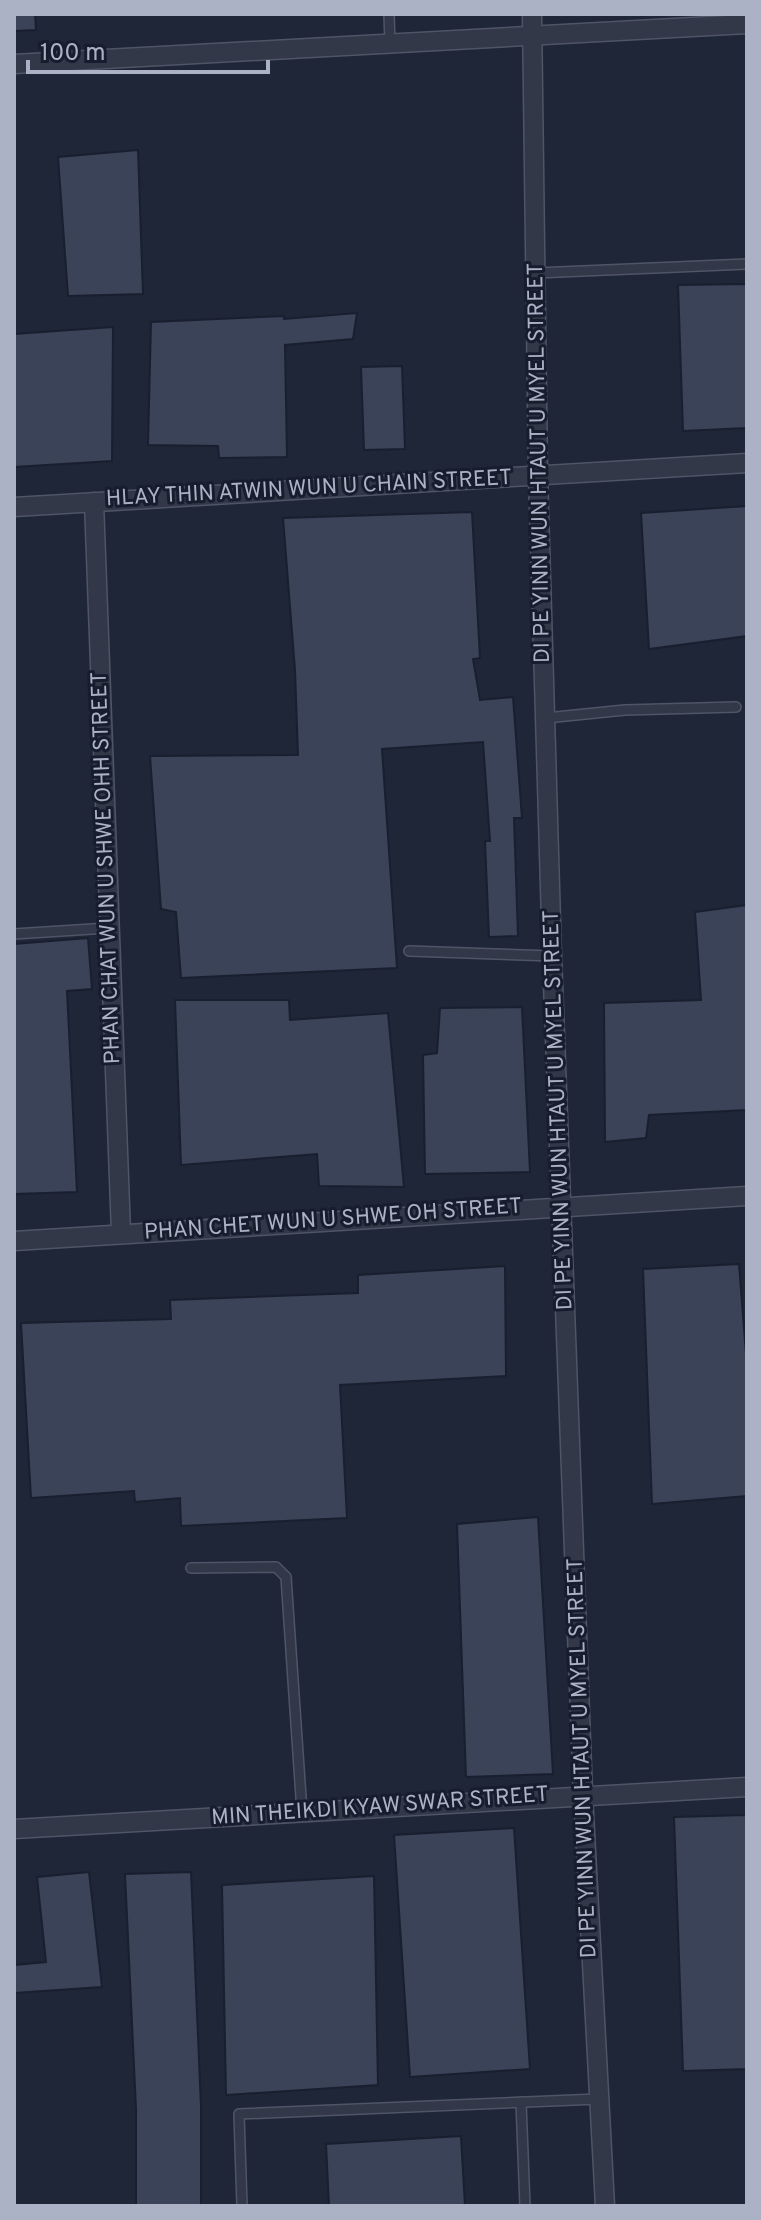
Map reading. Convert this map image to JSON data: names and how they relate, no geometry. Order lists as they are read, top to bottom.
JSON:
{
  "streets": {
    "street": [
      "DI PE YINN WUN HTAUT U MYEL STREET",
      "HLAY THIN ATWIN WUN U CHAIN STREET",
      "PHAN CHAT WUN U SHWE OHH STREET",
      "PHAN CHET WUN U SHWE OH STREET",
      "MIN THEIKDI KYAW SWAR STREET"
    ]
  },
  "crossings": [
    ["DI PE YINN WUN HTAUT U MYEL STREET", "HLAY THIN ATWIN WUN U CHAIN STREET"],
    ["DI PE YINN WUN HTAUT U MYEL STREET", "PHAN CHET WUN U SHWE OH STREET"],
    ["DI PE YINN WUN HTAUT U MYEL STREET", "MIN THEIKDI KYAW SWAR STREET"],
    ["HLAY THIN ATWIN WUN U CHAIN STREET", "PHAN CHAT WUN U SHWE OHH STREET"],
    ["PHAN CHAT WUN U SHWE OHH STREET", "PHAN CHET WUN U SHWE OH STREET"]
  ],
  "scale_bar": "100 m"
}
